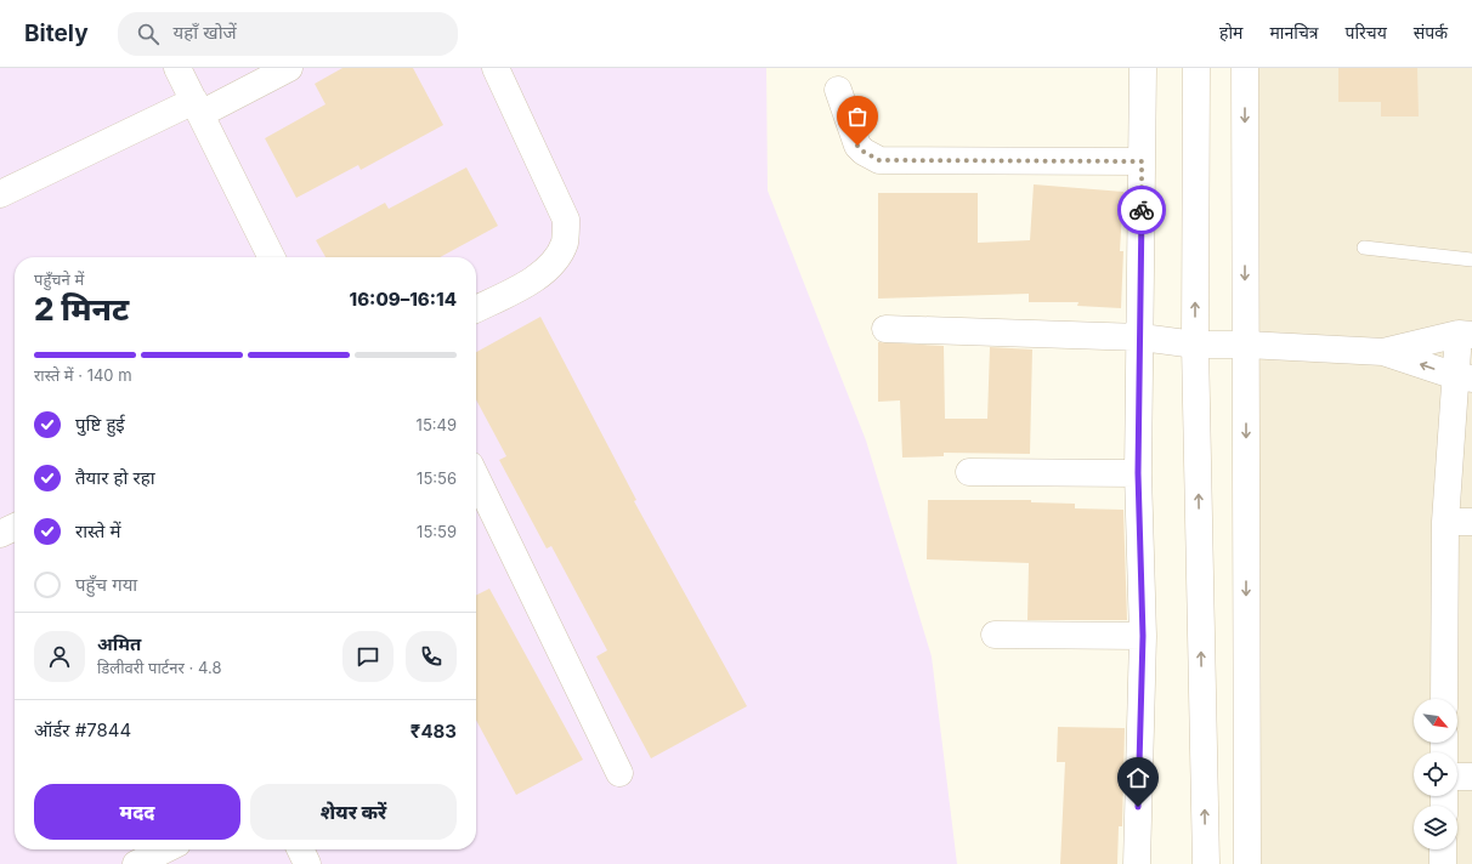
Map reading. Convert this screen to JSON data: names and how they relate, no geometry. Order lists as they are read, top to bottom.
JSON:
{
  "north": "bottom right",
  "page": {
    "header": "Bitely",
    "search": "यहाँ खोजें",
    "nav": [
      "होम",
      "मानचित्र",
      "परिचय",
      "संपर्क"
    ],
    "heading": ["2 मिनट", "पहुँचने में", "16:09–16:14"],
    "panel": [
      "अमित",
      "डिलीवरी पार्टनर · 4.8",
      "ऑर्डर #7844",
      "₹483"
    ],
    "bar": "रास्ते में · 140 m",
    "list": [
      ["पुष्टि हुई", "15:49"],
      ["तैयार हो रहा", "15:56"],
      ["रास्ते में", "15:59"],
      "पहुँच गया"
    ],
    "buttons": ["मदद", "शेयर करें"]
  }
}
